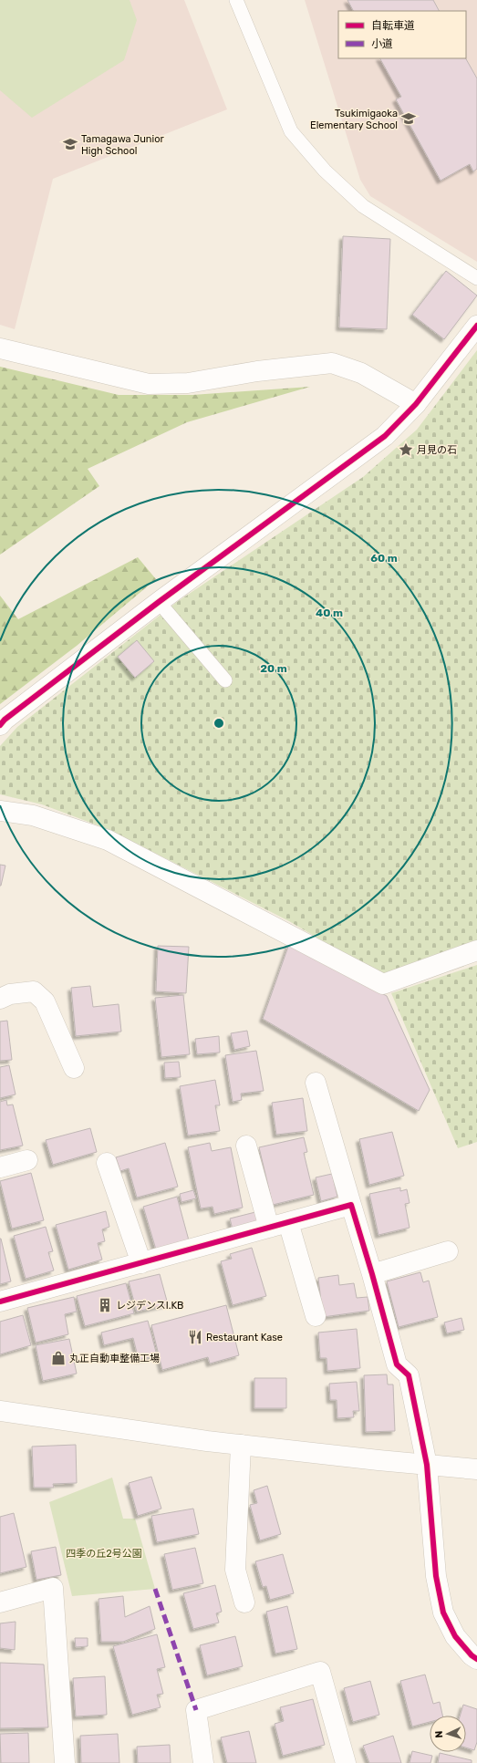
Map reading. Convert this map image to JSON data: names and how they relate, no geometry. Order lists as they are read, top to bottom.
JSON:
{
  "parks": ["四季の丘2号公園"],
  "places": {
    "school or university": ["Tsukimigaoka Elementary School", "Tamagawa Junior High School"],
    "place": ["月見の石"],
    "building": ["レジデンスI.KB"],
    "restaurant": ["Restaurant Kase"],
    "shop": ["丸正自動車整備工場"]
  },
  "legend": ["自転車道", "小道"],
  "north": "left",
  "rings": ["60 m", "40 m", "20 m"]
}
